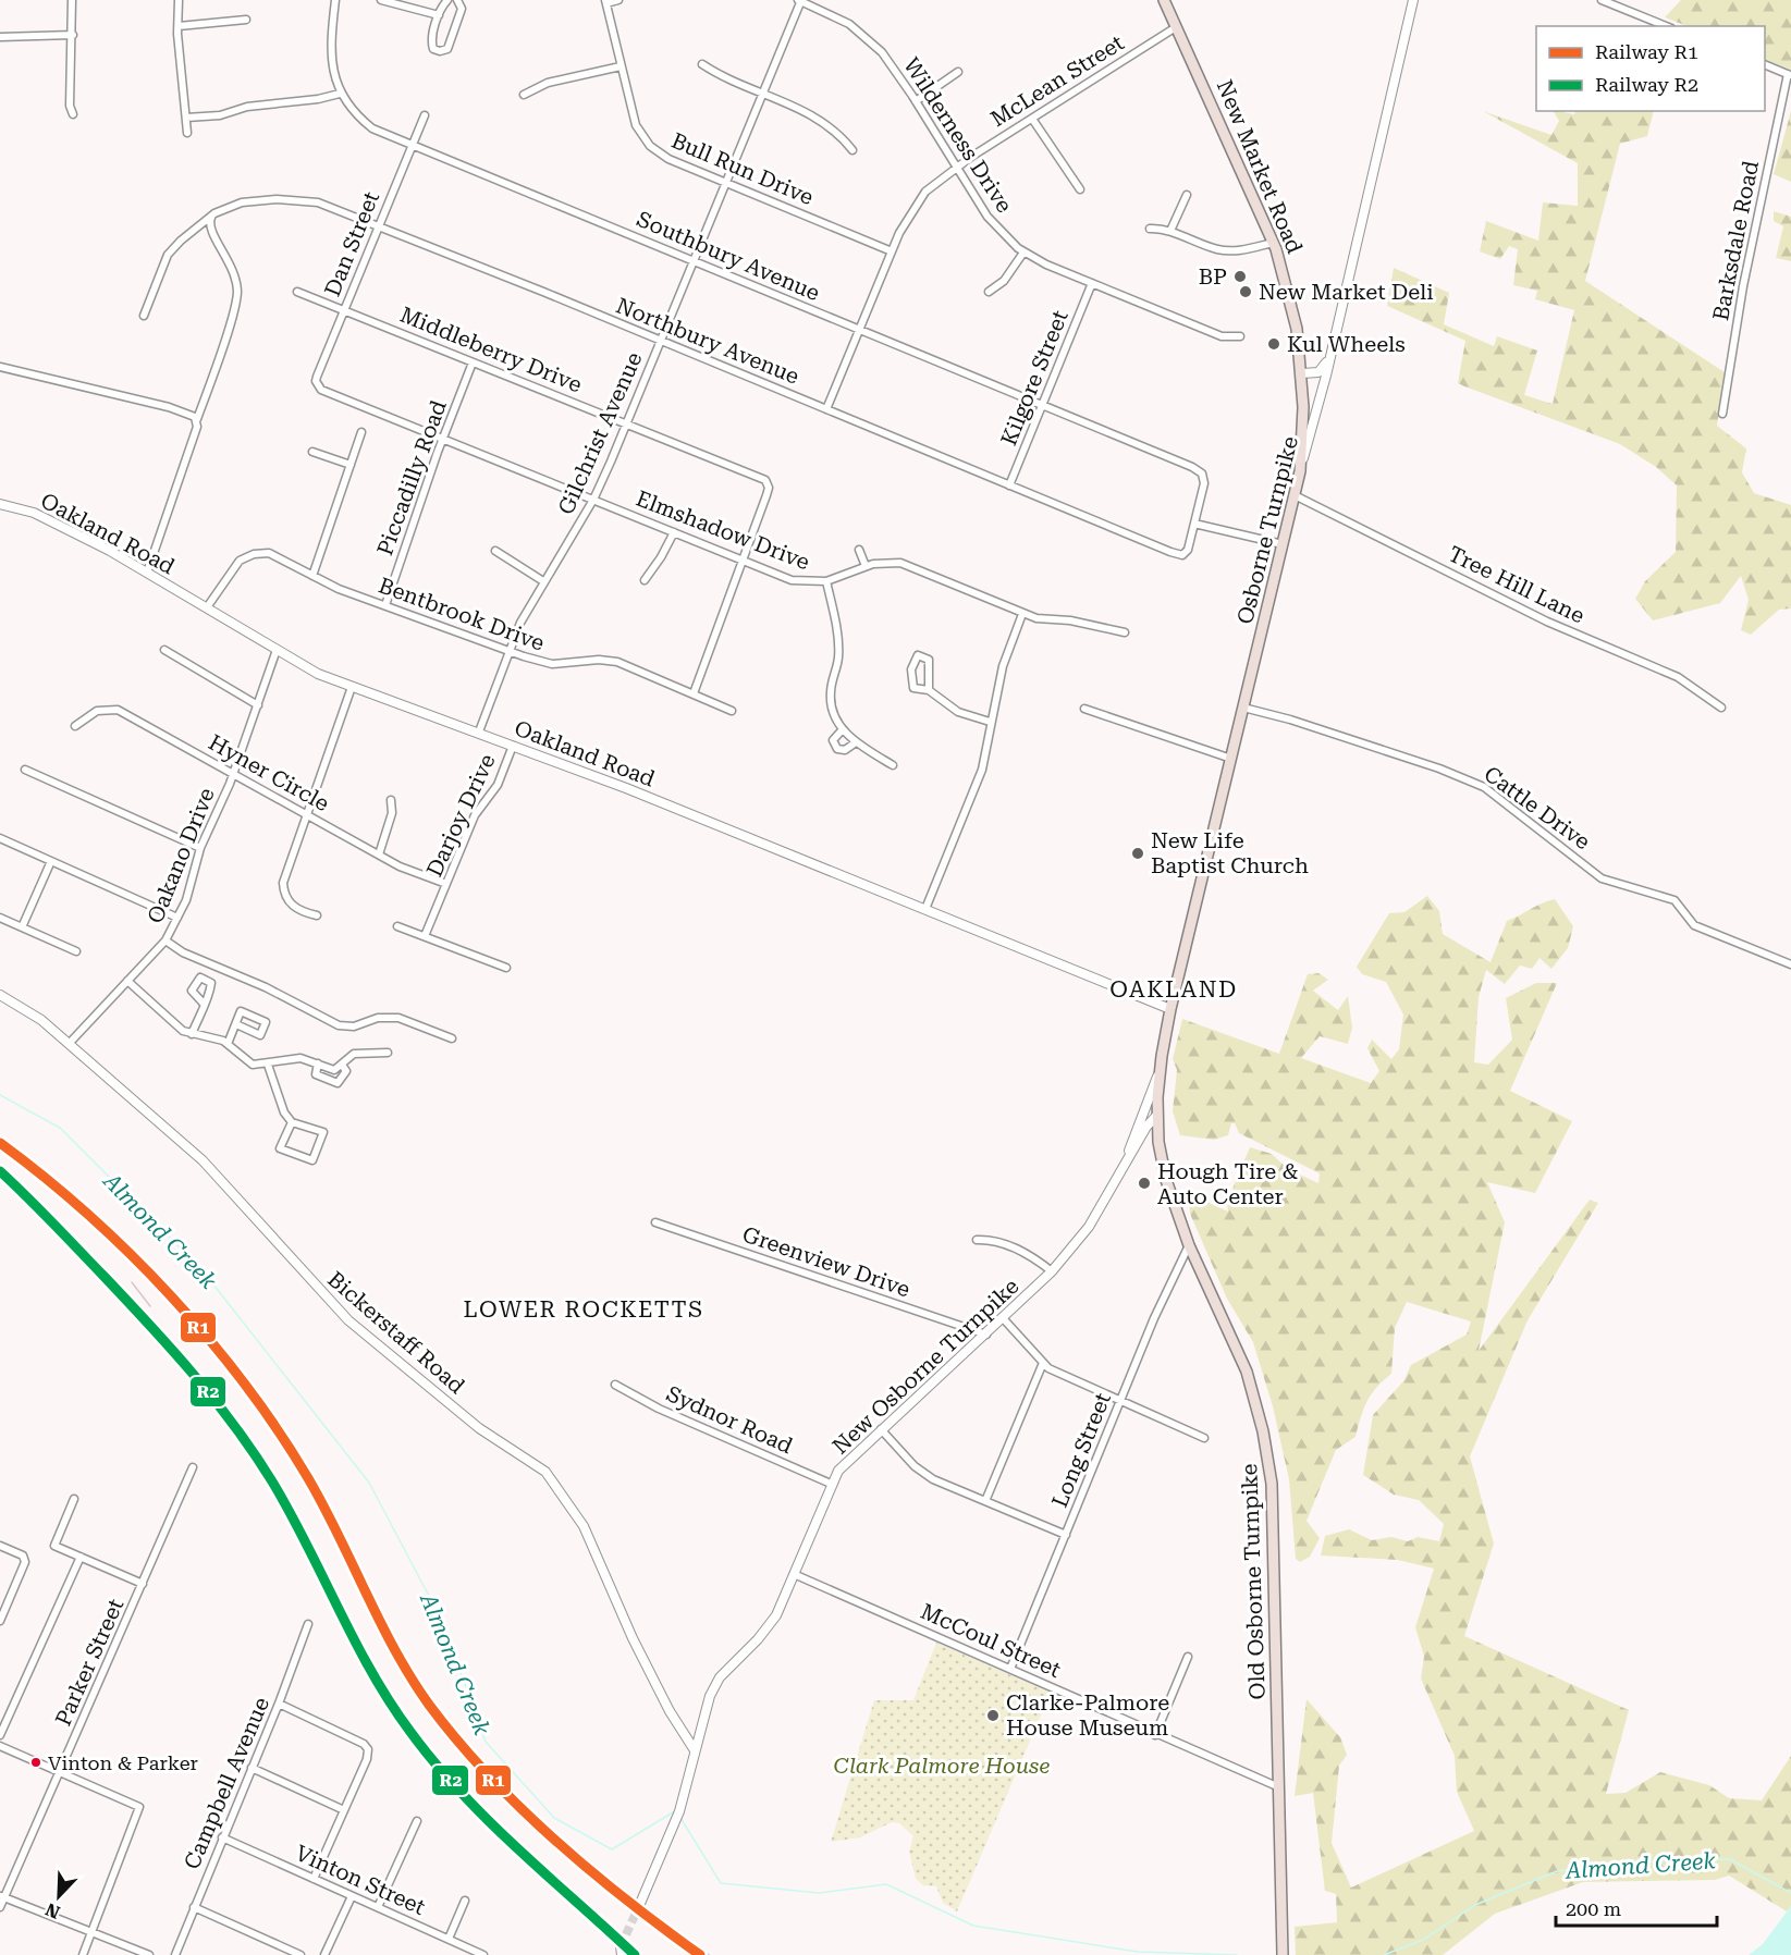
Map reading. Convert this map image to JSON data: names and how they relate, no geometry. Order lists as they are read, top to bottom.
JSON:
{
  "streets": {
    "main road": ["New Market Road", "Osborne Turnpike", "Old Osborne Turnpike"],
    "street": [
      "McLean Street",
      "Wilderness Drive",
      "Bull Run Drive",
      "Barksdale Road",
      "Dan Street",
      "Southbury Avenue",
      "Northbury Avenue",
      "Middleberry Drive",
      "Kilgore Street",
      "Gilchrist Avenue",
      "Piccadilly Road",
      "Elmshadow Drive",
      "Oakland Road",
      "Tree Hill Lane",
      "Bentbrook Drive",
      "Hyner Circle",
      "Cattle Drive",
      "Darjoy Drive",
      "Oakano Drive",
      "Greenview Drive",
      "Bickerstaff Road",
      "New Osborne Turnpike",
      "Sydnor Road",
      "Long Street",
      "McCoul Street",
      "Parker Street",
      "Campbell Avenue",
      "Vinton Street"
    ]
  },
  "crossings": [
    ["McLean Street", "Wilderness Drive"],
    ["McLean Street", "New Market Road"],
    ["McLean Street", "Bull Run Drive"],
    ["McLean Street", "Southbury Avenue"],
    ["McLean Street", "Northbury Avenue"],
    ["Wilderness Drive", "Kilgore Street"],
    ["Wilderness Drive", "Gilchrist Avenue"],
    ["New Market Road", "Osborne Turnpike"],
    ["Bull Run Drive", "Gilchrist Avenue"],
    ["Dan Street", "Southbury Avenue"],
    ["Dan Street", "Northbury Avenue"],
    ["Dan Street", "Middleberry Drive"],
    ["Dan Street", "Elmshadow Drive"],
    ["Southbury Avenue", "Northbury Avenue"],
    ["Southbury Avenue", "Kilgore Street"],
    ["Southbury Avenue", "Gilchrist Avenue"],
    ["Northbury Avenue", "Kilgore Street"],
    ["Northbury Avenue", "Gilchrist Avenue"],
    ["Middleberry Drive", "Gilchrist Avenue"],
    ["Middleberry Drive", "Piccadilly Road"],
    ["Middleberry Drive", "Elmshadow Drive"],
    ["Gilchrist Avenue", "Elmshadow Drive"],
    ["Gilchrist Avenue", "Oakland Road"],
    ["Gilchrist Avenue", "Bentbrook Drive"],
    ["Piccadilly Road", "Elmshadow Drive"],
    ["Piccadilly Road", "Bentbrook Drive"],
    ["Osborne Turnpike", "Oakland Road"],
    ["Osborne Turnpike", "Tree Hill Lane"],
    ["Osborne Turnpike", "Cattle Drive"],
    ["Osborne Turnpike", "New Osborne Turnpike"],
    ["Osborne Turnpike", "Old Osborne Turnpike"],
    ["Oakland Road", "Bentbrook Drive"],
    ["Oakland Road", "Darjoy Drive"],
    ["Oakland Road", "Oakano Drive"],
    ["Hyner Circle", "Darjoy Drive"],
    ["Hyner Circle", "Oakano Drive"],
    ["Oakano Drive", "Bickerstaff Road"],
    ["Greenview Drive", "New Osborne Turnpike"],
    ["Bickerstaff Road", "New Osborne Turnpike"],
    ["New Osborne Turnpike", "Sydnor Road"],
    ["New Osborne Turnpike", "Old Osborne Turnpike"],
    ["New Osborne Turnpike", "McCoul Street"],
    ["Long Street", "Old Osborne Turnpike"],
    ["Long Street", "McCoul Street"],
    ["Old Osborne Turnpike", "McCoul Street"],
    ["Campbell Avenue", "Vinton Street"]
  ],
  "districts": ["OAKLAND", "LOWER ROCKETTS"],
  "water": ["Almond Creek"],
  "parks": ["Clark Palmore House"],
  "places": [
    "BP",
    "New Market Deli",
    "Kul Wheels",
    "New Life Baptist Church",
    "Hough Tire & Auto Center",
    "Clarke-Palmore House Museum",
    "Vinton & Parker"
  ],
  "lines": ["rail line R1", "rail line R2"],
  "legend": ["Railway R1", "Railway R2"],
  "scale_bar": "200 m",
  "north": "bottom left"
}
